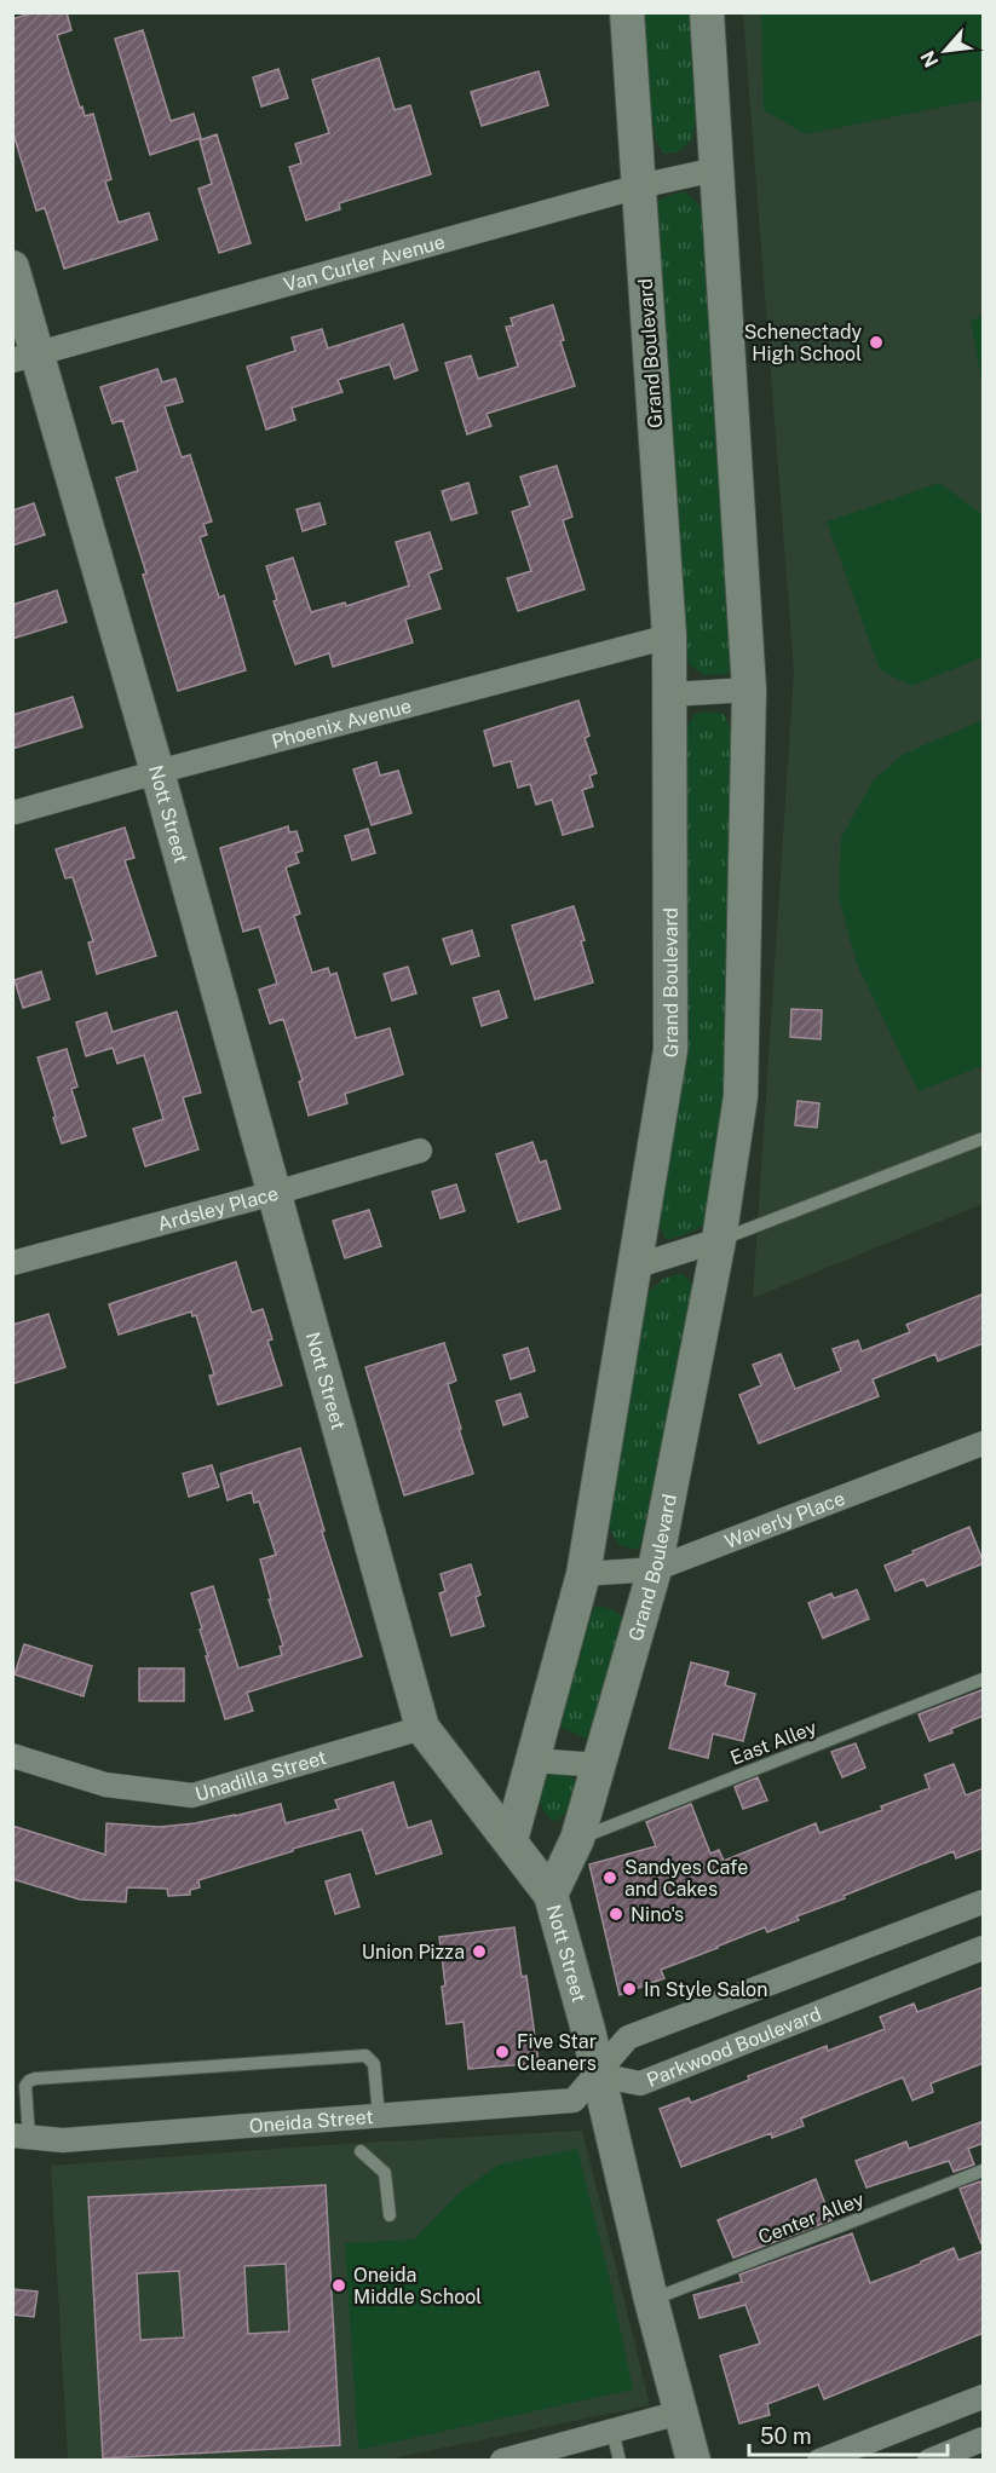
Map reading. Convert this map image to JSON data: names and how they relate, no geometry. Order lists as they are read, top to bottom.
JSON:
{
  "streets": {
    "street": [
      "Van Curler Avenue",
      "Grand Boulevard",
      "Phoenix Avenue",
      "Nott Street",
      "Ardsley Place",
      "Waverly Place",
      "Unadilla Street",
      "Parkwood Boulevard",
      "Oneida Street"
    ],
    "lane": ["East Alley", "Center Alley"]
  },
  "crossings": [
    ["Van Curler Avenue", "Grand Boulevard"],
    ["Van Curler Avenue", "Nott Street"],
    ["Grand Boulevard", "Phoenix Avenue"],
    ["Grand Boulevard", "Nott Street"],
    ["Grand Boulevard", "Waverly Place"],
    ["Grand Boulevard", "East Alley"],
    ["Phoenix Avenue", "Nott Street"],
    ["Nott Street", "Ardsley Place"],
    ["Nott Street", "Unadilla Street"],
    ["Nott Street", "Parkwood Boulevard"],
    ["Nott Street", "Oneida Street"],
    ["Nott Street", "Center Alley"],
    ["Parkwood Boulevard", "Oneida Street"]
  ],
  "places": [
    "Schenectady High School",
    "Sandyes Cafe and Cakes",
    "Nino's",
    "Union Pizza",
    "In Style Salon",
    "Five Star Cleaners",
    "Oneida Middle School"
  ],
  "scale_bar": "50 m",
  "north": "bottom left"
}
